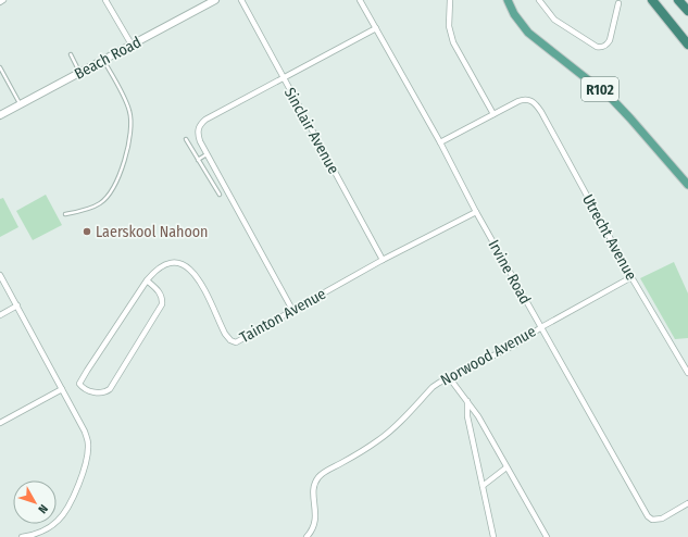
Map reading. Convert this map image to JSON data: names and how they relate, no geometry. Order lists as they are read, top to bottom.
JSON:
{
  "streets": {
    "main road": ["R102"],
    "street": [
      "Beach Road",
      "Sinclair Avenue",
      "Utrecht Avenue",
      "Irvine Road",
      "Tainton Avenue",
      "Norwood Avenue"
    ]
  },
  "crossings": [
    ["Sinclair Avenue", "Tainton Avenue"],
    ["Utrecht Avenue", "Norwood Avenue"],
    ["Irvine Road", "Tainton Avenue"],
    ["Irvine Road", "Norwood Avenue"]
  ],
  "places": ["Laerskool Nahoon"],
  "north": "bottom right"
}
